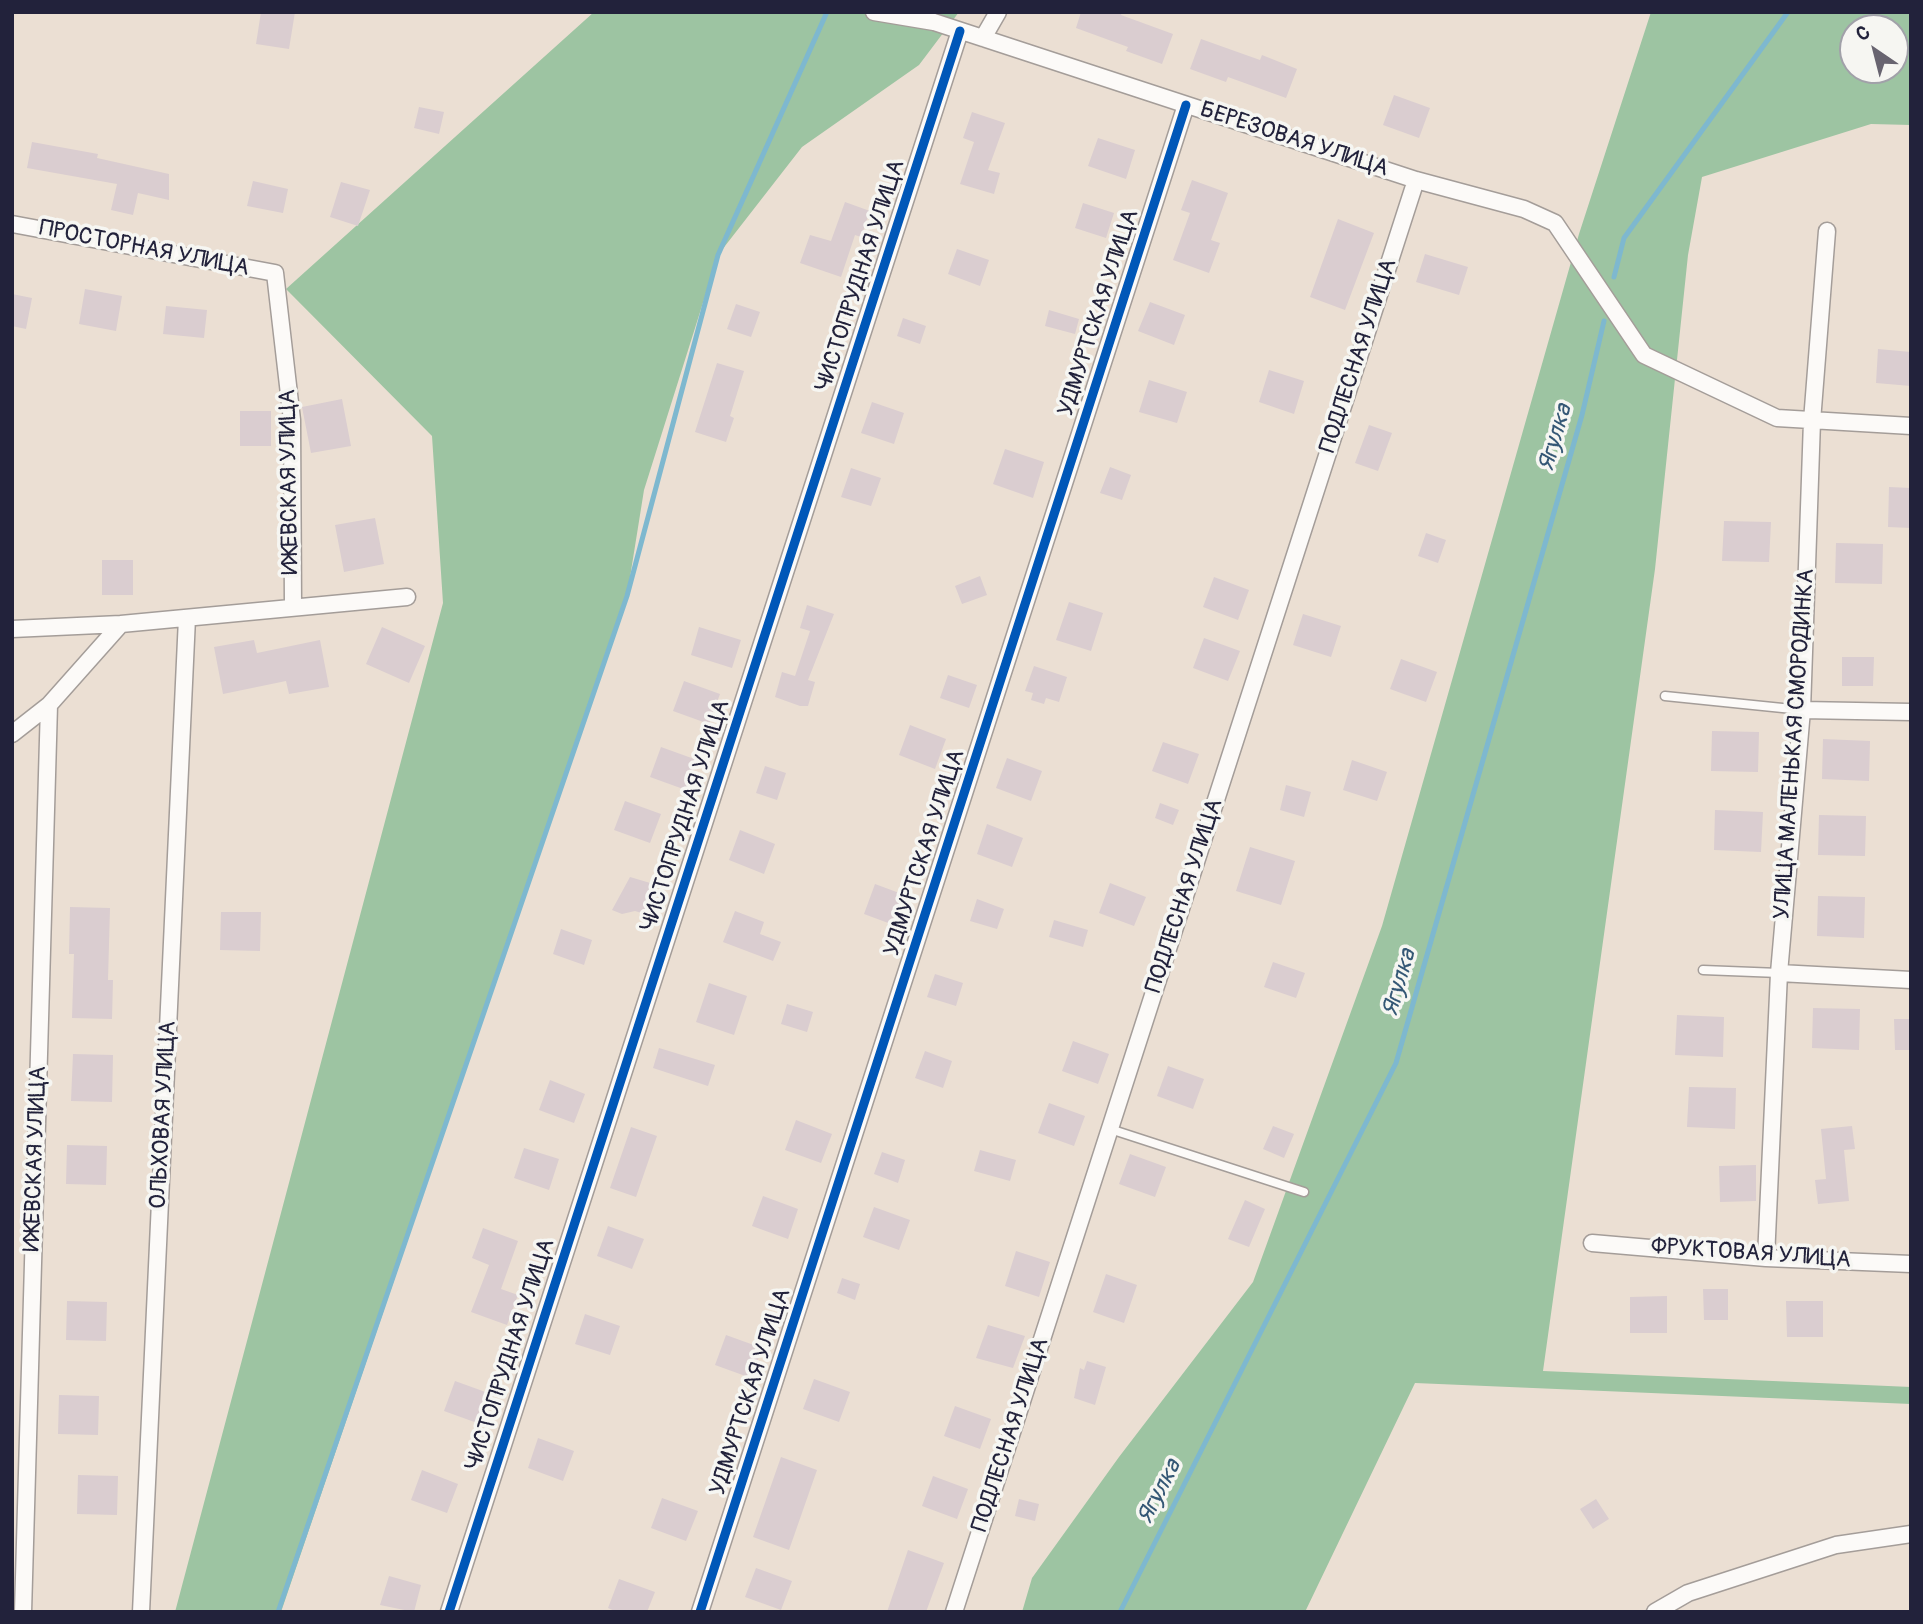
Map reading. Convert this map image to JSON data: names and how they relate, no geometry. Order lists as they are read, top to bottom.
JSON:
{
  "streets": {
    "street": [
      "БЕРЕЗОВАЯ УЛИЦА",
      "ПРОСТОРНАЯ УЛИЦА",
      "ЧИСТОПРУДНАЯ УЛИЦА",
      "УДМУРТСКАЯ УЛИЦА",
      "ПОДЛЕСНАЯ УЛИЦА",
      "ИЖЕВСКАЯ УЛИЦА",
      "УЛИЦА МАЛЕНЬКАЯ СМОРОДИНКА",
      "ОЛЬХОВАЯ УЛИЦА",
      "ФРУКТОВАЯ УЛИЦА"
    ]
  },
  "crossings": [
    ["БЕРЕЗОВАЯ УЛИЦА", "ЧИСТОПРУДНАЯ УЛИЦА"],
    ["БЕРЕЗОВАЯ УЛИЦА", "УДМУРТСКАЯ УЛИЦА"],
    ["БЕРЕЗОВАЯ УЛИЦА", "ПОДЛЕСНАЯ УЛИЦА"],
    ["БЕРЕЗОВАЯ УЛИЦА", "УЛИЦА МАЛЕНЬКАЯ СМОРОДИНКА"],
    ["ПРОСТОРНАЯ УЛИЦА", "ИЖЕВСКАЯ УЛИЦА"],
    ["УЛИЦА МАЛЕНЬКАЯ СМОРОДИНКА", "ФРУКТОВАЯ УЛИЦА"]
  ],
  "water": ["Ягулка"],
  "north": "top left"
}
